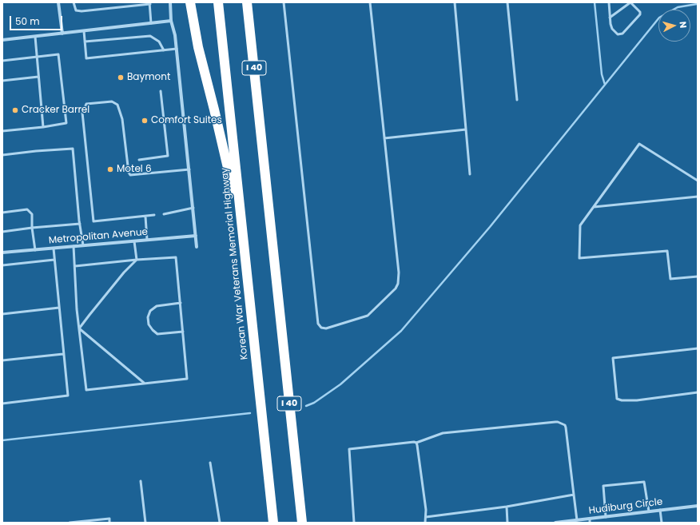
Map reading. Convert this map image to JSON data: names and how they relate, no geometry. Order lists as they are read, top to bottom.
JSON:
{
  "streets": {
    "highway": ["I 40", "Korean War Veterans Memorial Highway"],
    "street": ["Metropolitan Avenue", "Hudiburg Circle"]
  },
  "places": [
    "Baymont",
    "Cracker Barrel",
    "Comfort Suites",
    "Motel 6"
  ],
  "scale_bar": "50 m",
  "north": "right"
}
